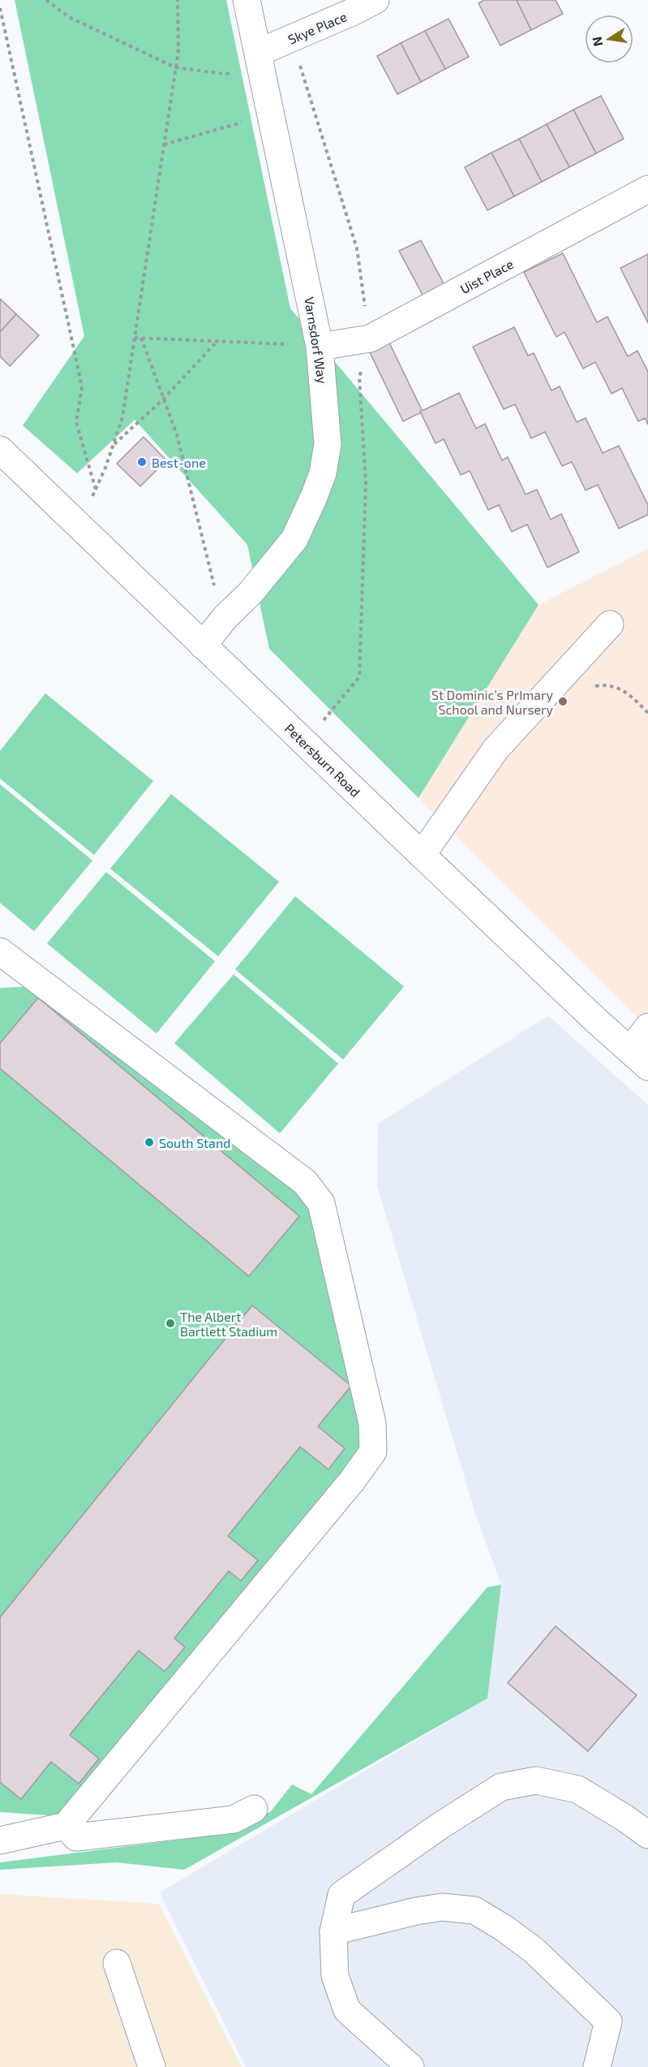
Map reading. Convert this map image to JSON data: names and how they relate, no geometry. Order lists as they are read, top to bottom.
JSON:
{
  "streets": {
    "street": [
      "Skye Place",
      "Uist Place",
      "Varnsdorf Way",
      "Petersburn Road"
    ]
  },
  "crossings": [
    ["Skye Place", "Varnsdorf Way"],
    ["Uist Place", "Varnsdorf Way"],
    ["Varnsdorf Way", "Petersburn Road"]
  ],
  "places": [
    "Best-one",
    "St Dominic’s PrImary School and Nursery",
    "South Stand",
    "The Albert Bartlett Stadium"
  ],
  "north": "left"
}
